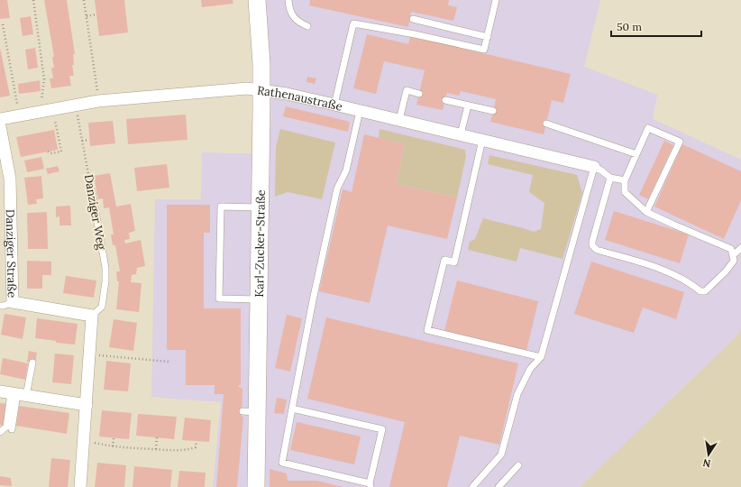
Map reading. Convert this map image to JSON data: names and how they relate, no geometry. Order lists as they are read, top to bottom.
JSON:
{
  "streets": {
    "street": ["Rathenaustraße", "Karl-Zucker-Straße", "Danziger Straße"],
    "lane": ["Danziger Weg"]
  },
  "crossings": [
    ["Rathenaustraße", "Danziger Weg"],
    ["Rathenaustraße", "Karl-Zucker-Straße"],
    ["Danziger Weg", "Danziger Straße"]
  ],
  "scale_bar": "50 m",
  "north": "bottom"
}
